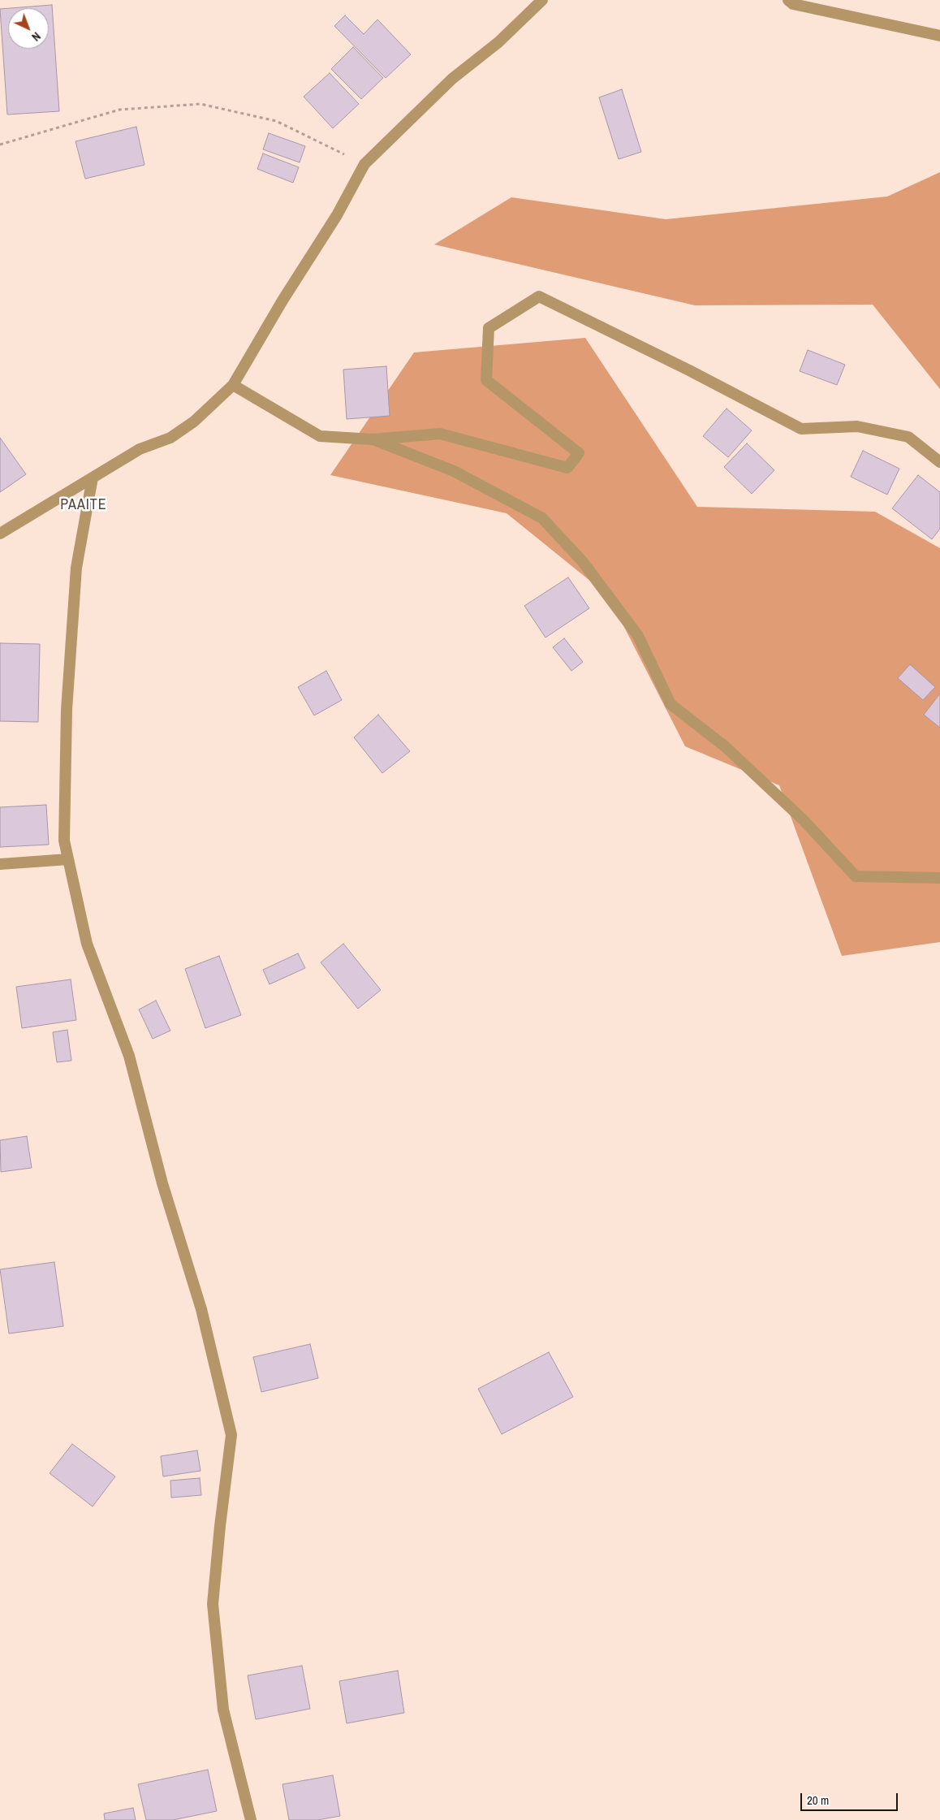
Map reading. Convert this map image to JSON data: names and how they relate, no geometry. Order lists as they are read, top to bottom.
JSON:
{
  "districts": ["PAAITE"],
  "scale_bar": "20 m",
  "north": "bottom right"
}
